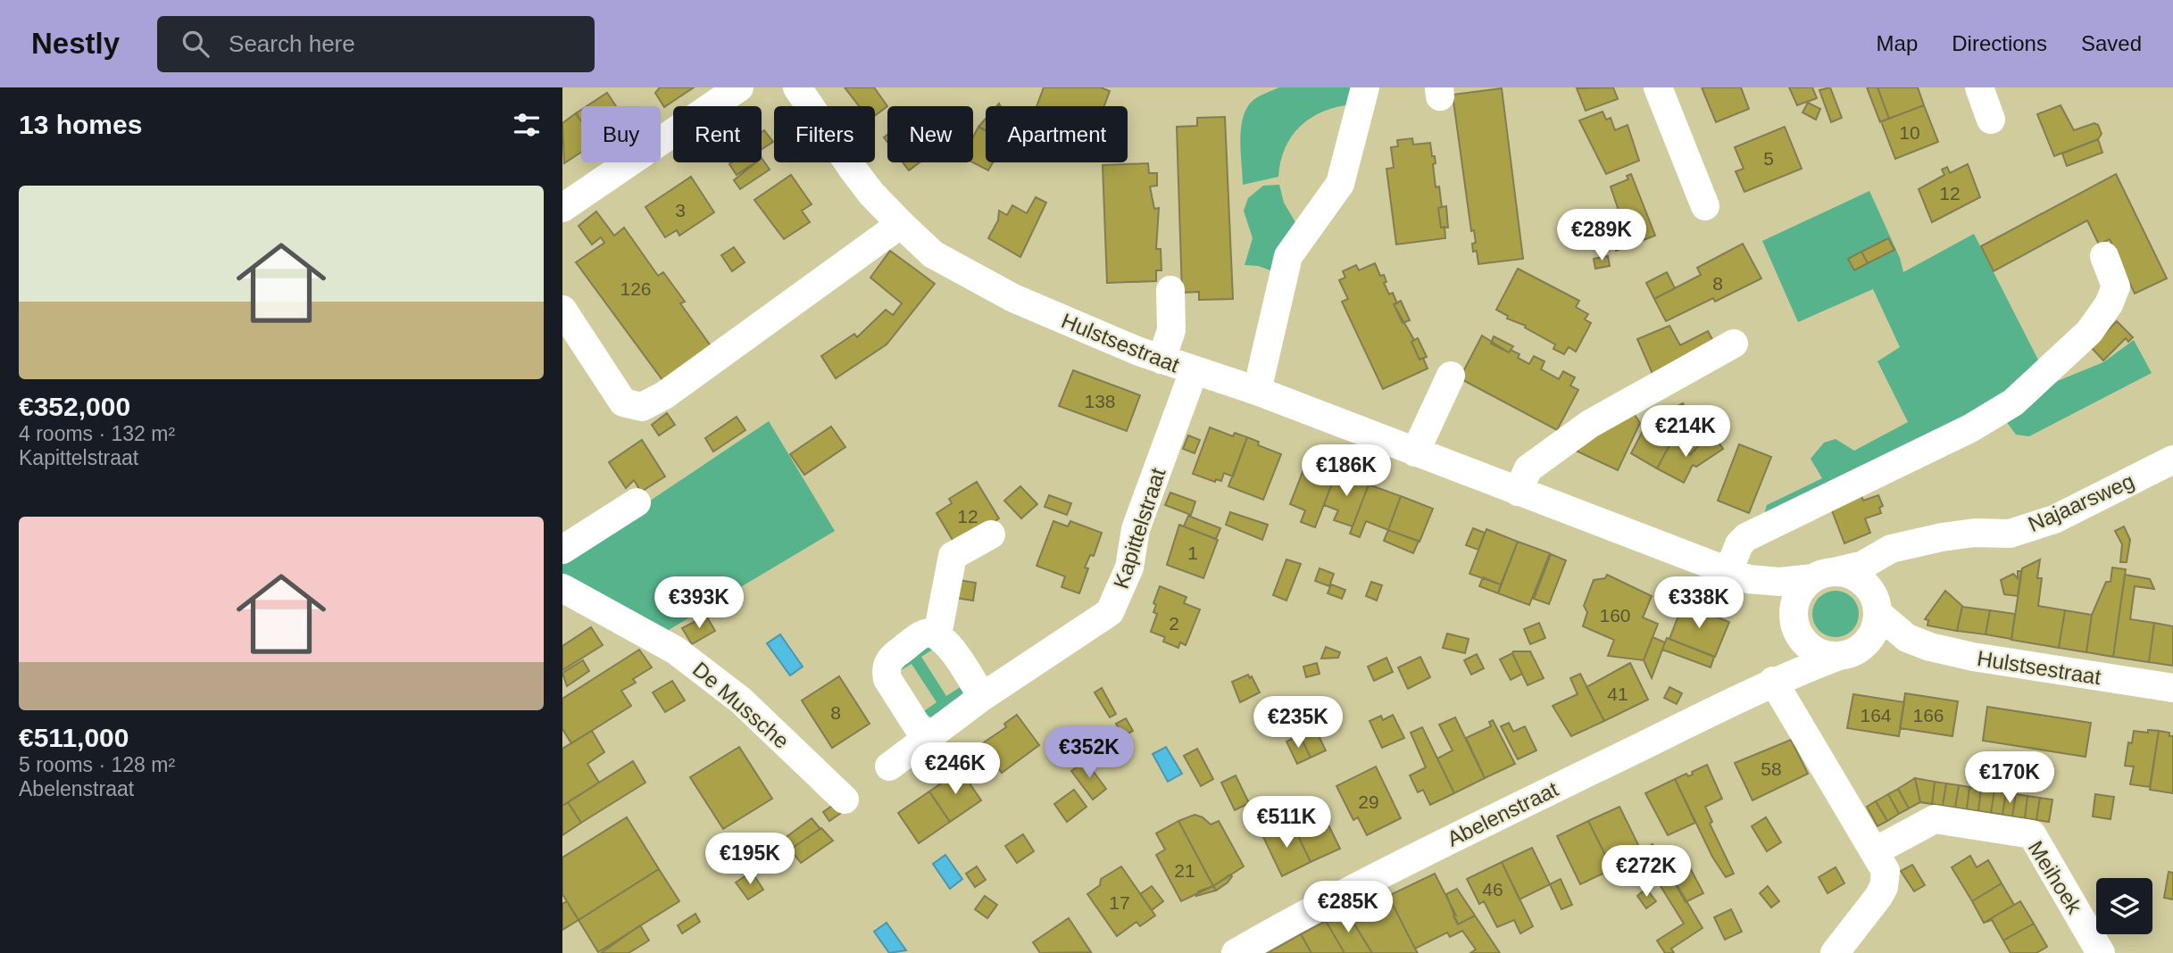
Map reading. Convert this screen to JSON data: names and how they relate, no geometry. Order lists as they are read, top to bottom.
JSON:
{
  "streets": {
    "street": [
      "Hulstsestraat",
      "Najaarsweg",
      "Kapittelstraat",
      "De Mussche",
      "Abelenstraat",
      "Meihoek"
    ]
  },
  "crossings": [
    ["Hulstsestraat", "Najaarsweg"],
    ["Hulstsestraat", "Kapittelstraat"],
    ["Hulstsestraat", "Abelenstraat"],
    ["Najaarsweg", "Abelenstraat"]
  ],
  "house_numbers": [
    "10",
    "5",
    "12",
    "3",
    "8",
    "126",
    "138",
    "12",
    "1",
    "160",
    "2",
    "41",
    "8",
    "164",
    "166",
    "58",
    "29",
    "21",
    "46",
    "17"
  ],
  "page": {
    "header": "Nestly",
    "search": "Search here",
    "nav": ["Map", "Directions", "Saved"],
    "heading": "13 homes",
    "chip": [
      "Buy",
      "Rent",
      "Filters",
      "New",
      "Apartment"
    ],
    "list": [
      {
        "name": "€352,000",
        "note": "4 rooms · 132 m² · Kapittelstraat"
      },
      {
        "name": "€511,000",
        "note": "5 rooms · 128 m² · Abelenstraat"
      }
    ],
    "price": [
      "€289K",
      "€214K",
      "€186K",
      "€393K",
      "€338K",
      "€235K",
      "€352K",
      "€246K",
      "€170K",
      "€511K",
      "€195K",
      "€272K",
      "€285K"
    ]
  }
}
